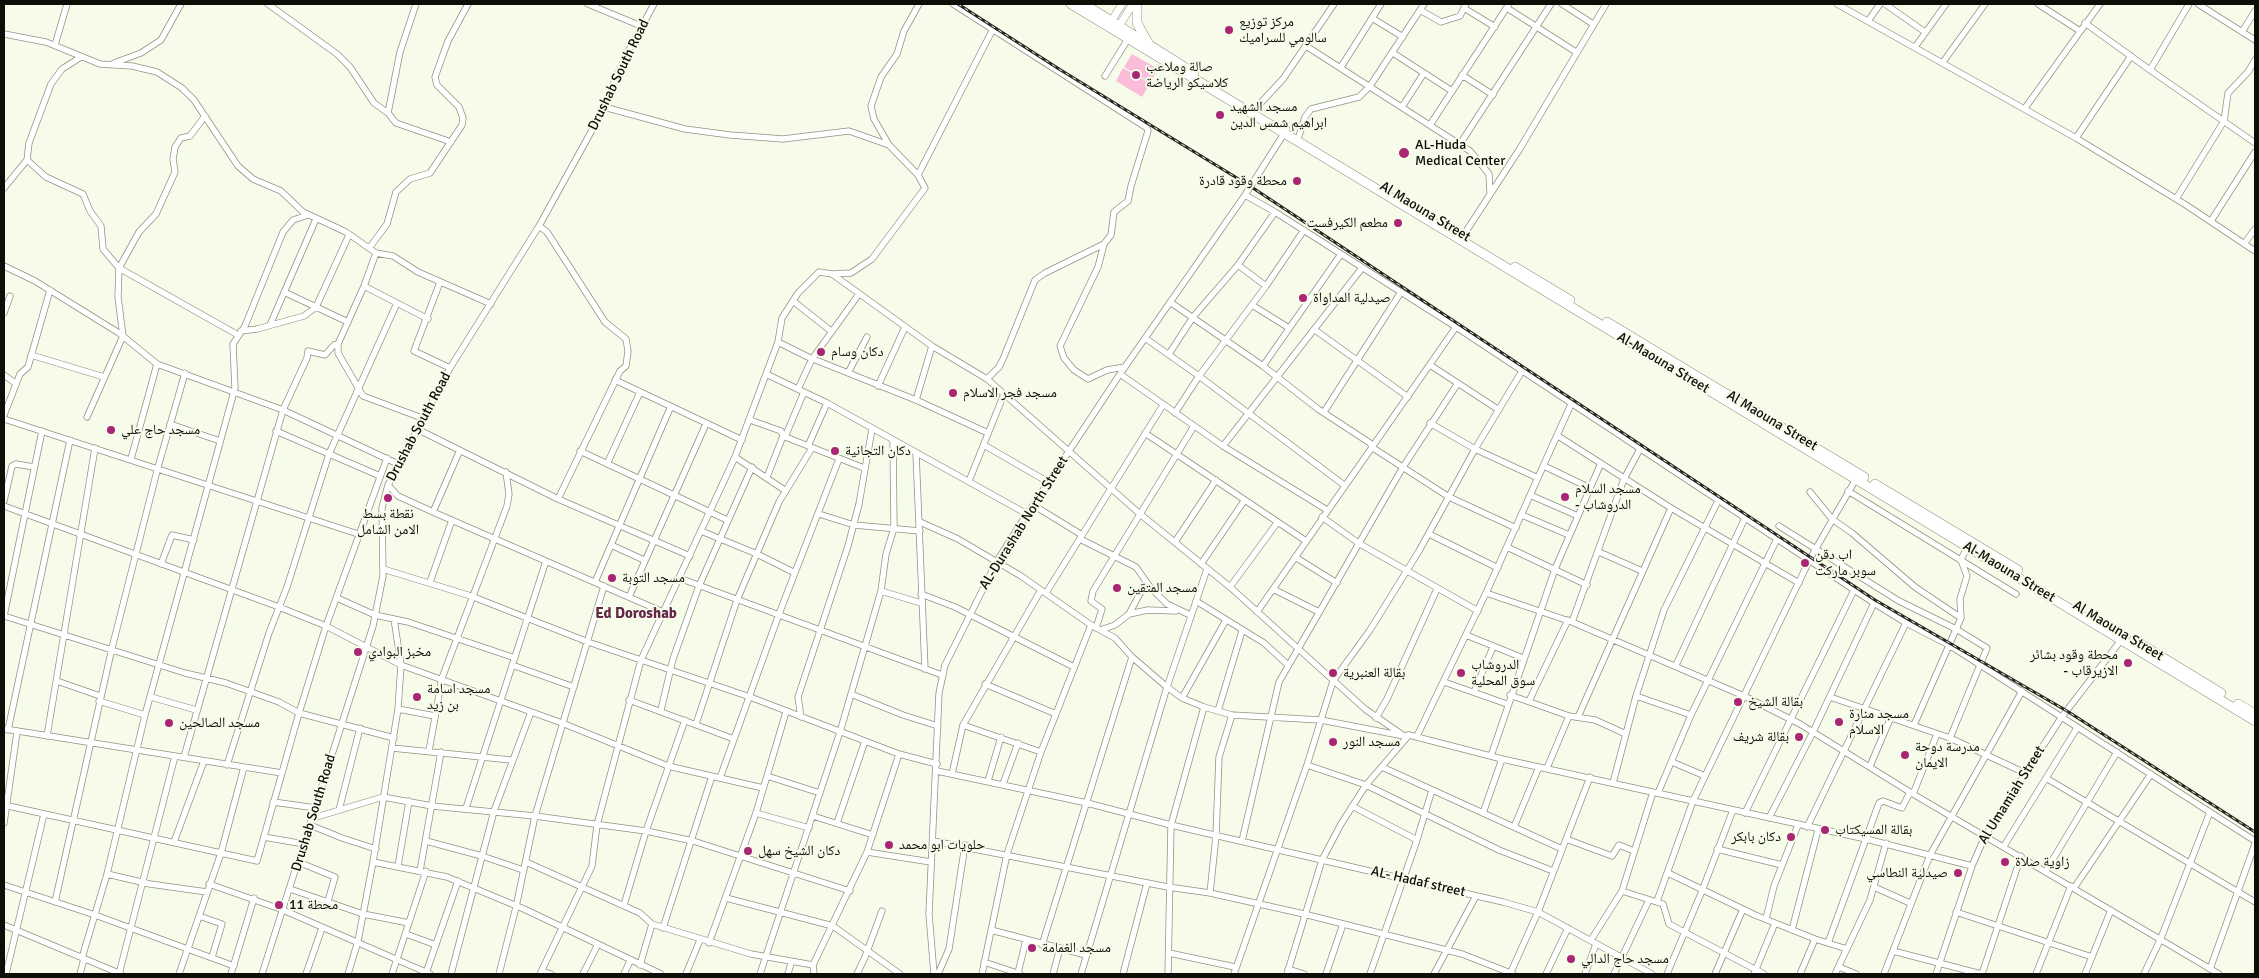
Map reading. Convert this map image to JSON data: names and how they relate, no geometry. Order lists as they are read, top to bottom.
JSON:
{
  "streets": {
    "highway": ["Al Maouna Street", "Al-Maouna Street"],
    "street": [
      "Drushab South Road",
      "AL-Durashab North Street",
      "Al Umamiah Street",
      "AL- Hadaf street"
    ]
  },
  "crossings": [
    ["Drushab South Road", "AL- Hadaf street"],
    ["Al Maouna Street", "Al-Maouna Street"],
    ["Al Maouna Street", "AL-Durashab North Street"],
    ["Al Maouna Street", "Al Umamiah Street"],
    ["Al-Maouna Street", "AL-Durashab North Street"],
    ["Al-Maouna Street", "Al Umamiah Street"],
    ["AL-Durashab North Street", "AL- Hadaf street"]
  ],
  "districts": ["Ed Doroshab"],
  "places": [
    "مركز توزيع سالومي للسراميك",
    "صالة وملاعب كلاسيكو الرياضة",
    "مسجد الشهيد ابراهيم شمس الدين",
    "AL-Huda Medical Center",
    "محطة وقود قادرة",
    "مطعم الكيرفست",
    "صيدلية المداواة",
    "دكان وسام",
    "مسجد فجر الاسلام",
    "مسجد حاج علي",
    "دكان التجانية",
    "مسجد السلام - الدروشاب",
    "نقطة بسط الامن الشامل",
    "اب دقن سوبر ماركت",
    "مسجد التوبة",
    "مسجد المتقين",
    "مخبز البوادي",
    "محطة وقود بشائر - الازيرقاب",
    "بقالة العنبرية",
    "الدروشاب سوق المحلية",
    "مسجد اسامة بن زيد",
    "بقالة الشيخ",
    "مسجد منارة الاسلام",
    "مسجد الصالحين",
    "بقالة شريف",
    "مسجد النور",
    "مدرسة دوحة الايمان",
    "بقالة المسيكتاب",
    "دكان بابكر",
    "حلويات ابو محمد",
    "دكان الشيخ سهل",
    "زاوية صلاة",
    "صيدلية النطاسي",
    "محطة 11",
    "مسجد الغمامة",
    "مسجد حاج الدالي"
  ]
}
